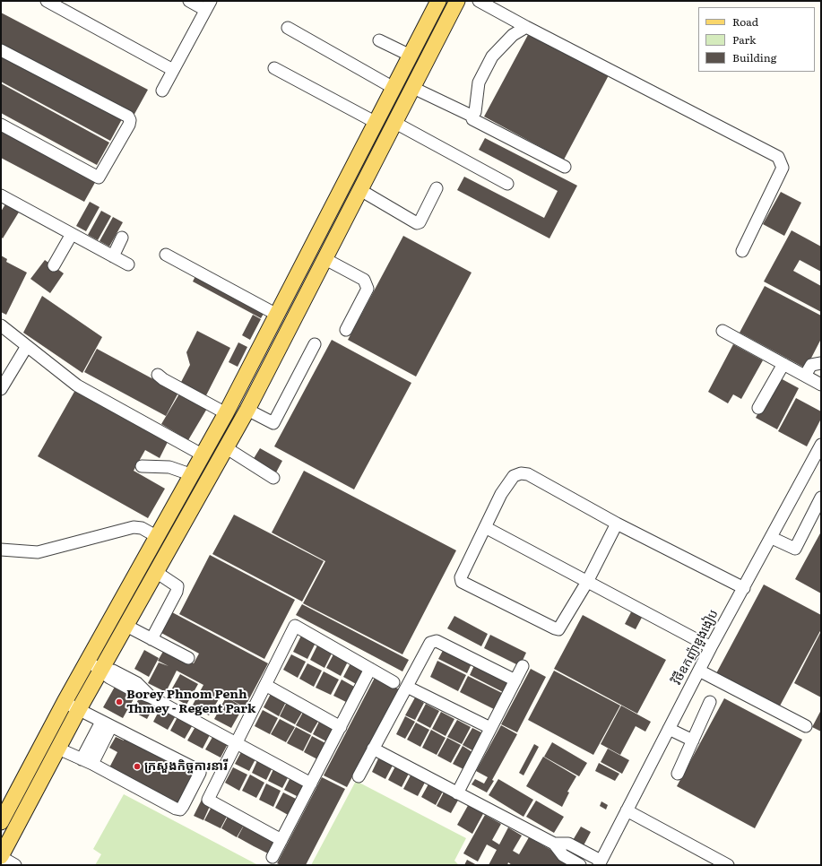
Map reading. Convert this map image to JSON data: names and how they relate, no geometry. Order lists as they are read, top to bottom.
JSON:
{
  "streets": {
    "street": ["វិថីឧកញ៉ាឌួងងៀប"]
  },
  "places": ["Borey Phnom Penh Thmey - Regent Park", "ក្រសួងកិច្ចការនារី"],
  "legend": ["Road", "Park", "Building"]
}
